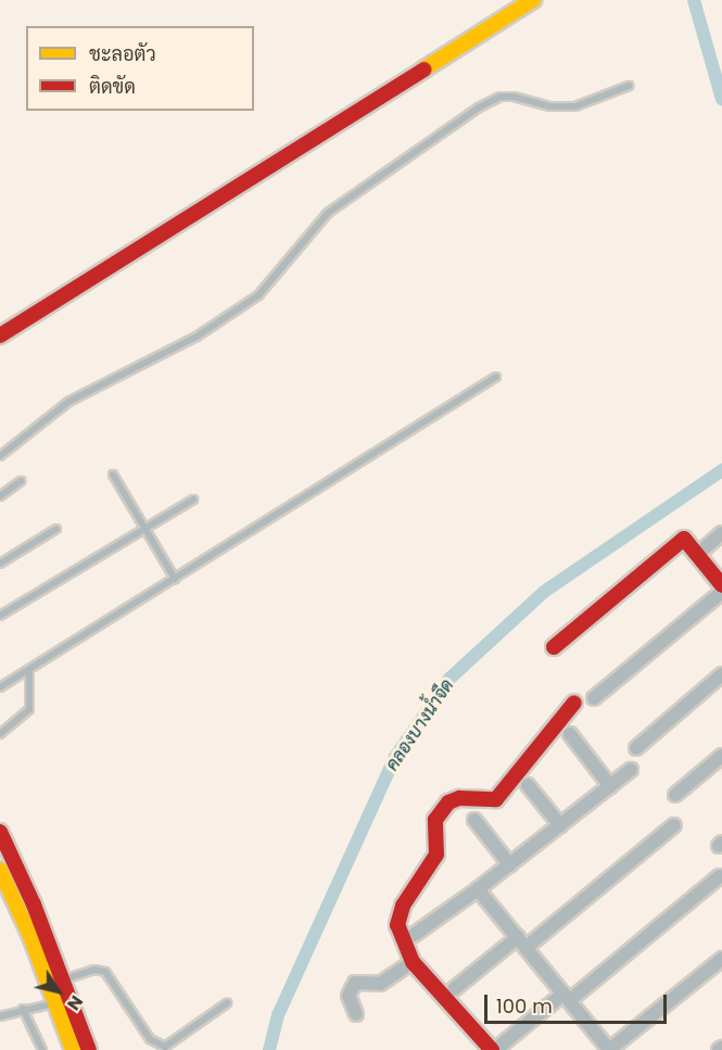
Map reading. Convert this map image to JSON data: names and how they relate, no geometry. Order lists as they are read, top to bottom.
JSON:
{
  "water": ["คลองบางน้ำจืด"],
  "legend": ["ชะลอตัว", "ติดขัด"],
  "scale_bar": "100 m",
  "north": "bottom right"
}
